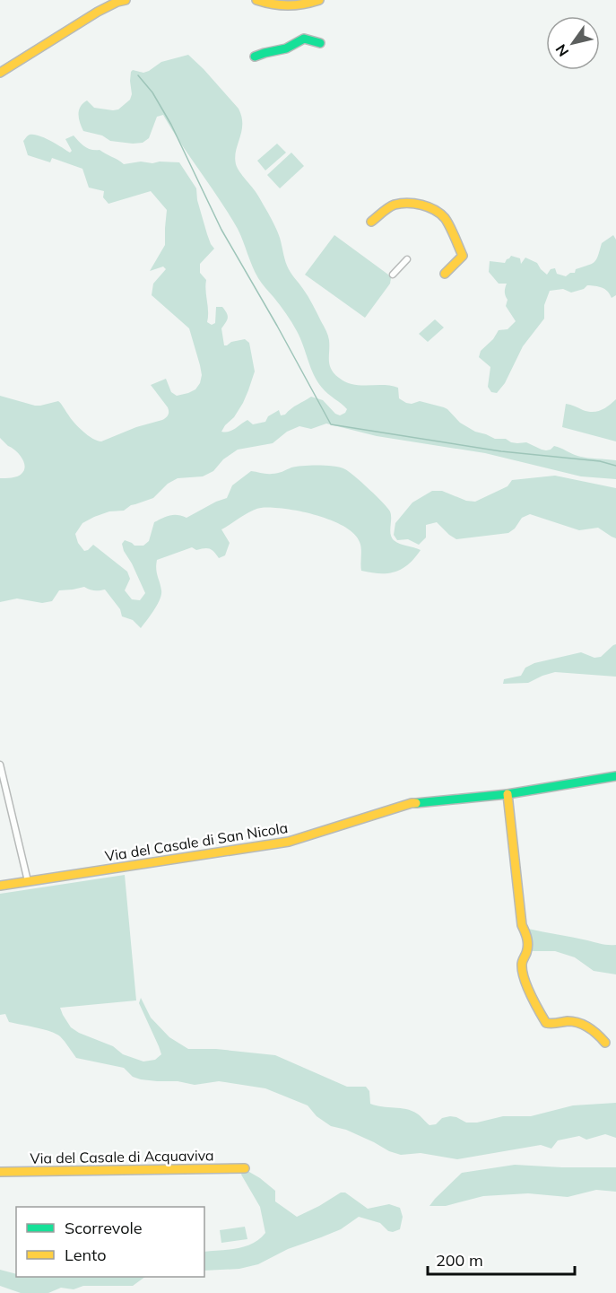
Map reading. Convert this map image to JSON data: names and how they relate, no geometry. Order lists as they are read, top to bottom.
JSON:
{
  "streets": {
    "street": ["Via del Casale di San Nicola", "Via del Casale di Acquaviva"]
  },
  "legend": ["Scorrevole", "Lento"],
  "scale_bar": "200 m",
  "north": "bottom left"
}
